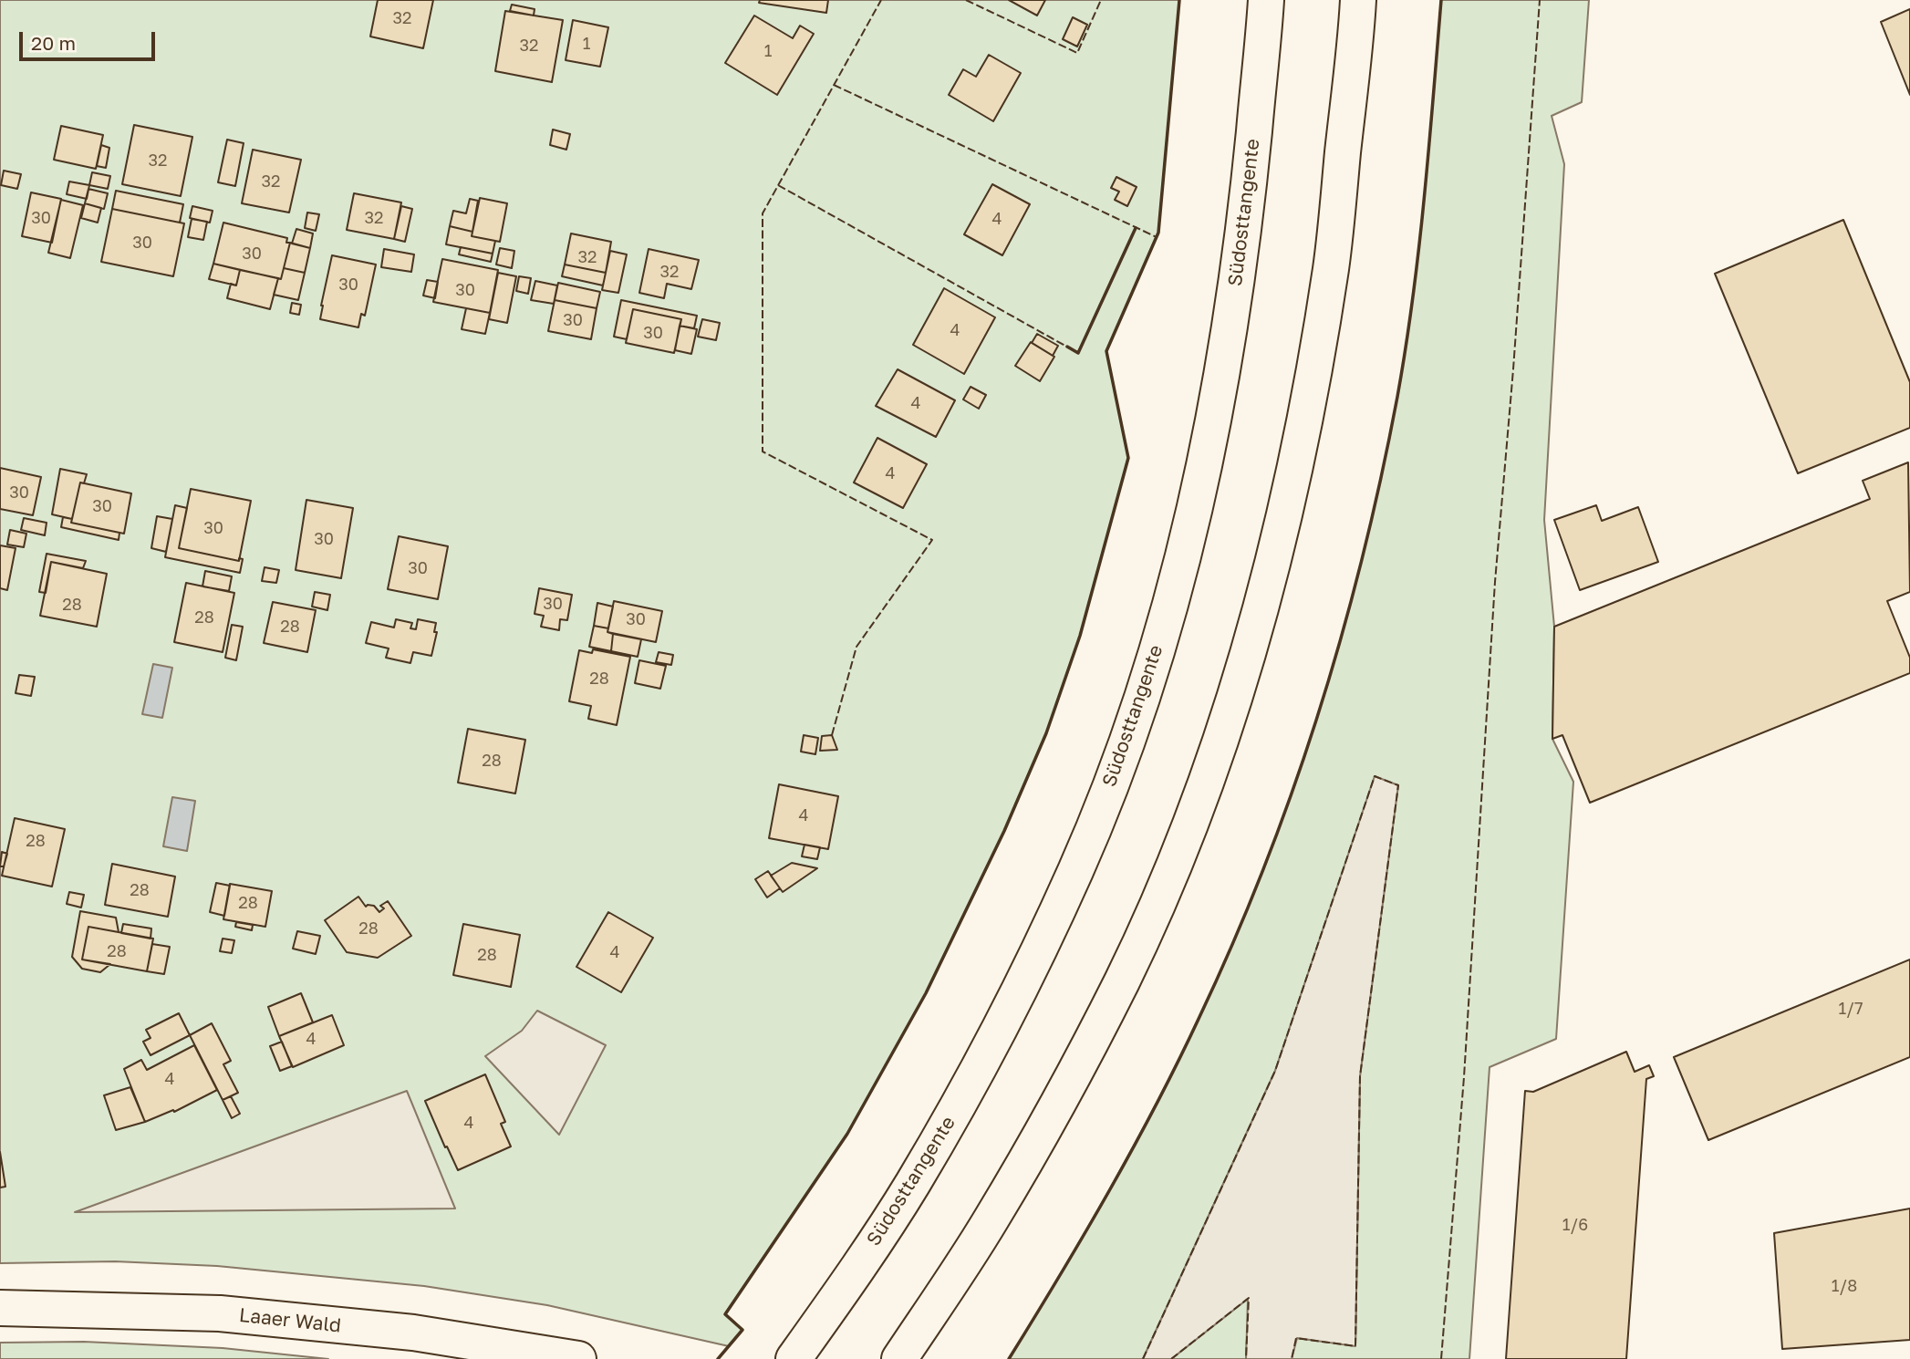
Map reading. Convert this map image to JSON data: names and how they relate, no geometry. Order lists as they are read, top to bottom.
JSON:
{
  "streets": {
    "main road": ["Südosttangente", "Laaer Wald"]
  },
  "house_numbers": [
    "32",
    "1",
    "32",
    "1",
    "32",
    "32",
    "30",
    "32",
    "4",
    "30",
    "30",
    "32",
    "32",
    "30",
    "30",
    "30",
    "4",
    "30",
    "4",
    "4",
    "30",
    "30",
    "30",
    "30",
    "30",
    "30",
    "28",
    "28",
    "30",
    "28",
    "28",
    "28",
    "4",
    "28",
    "28",
    "28",
    "28",
    "28",
    "4",
    "28",
    "1/7",
    "4",
    "4",
    "4",
    "1/6",
    "1/8"
  ],
  "scale_bar": "20 m"
}
